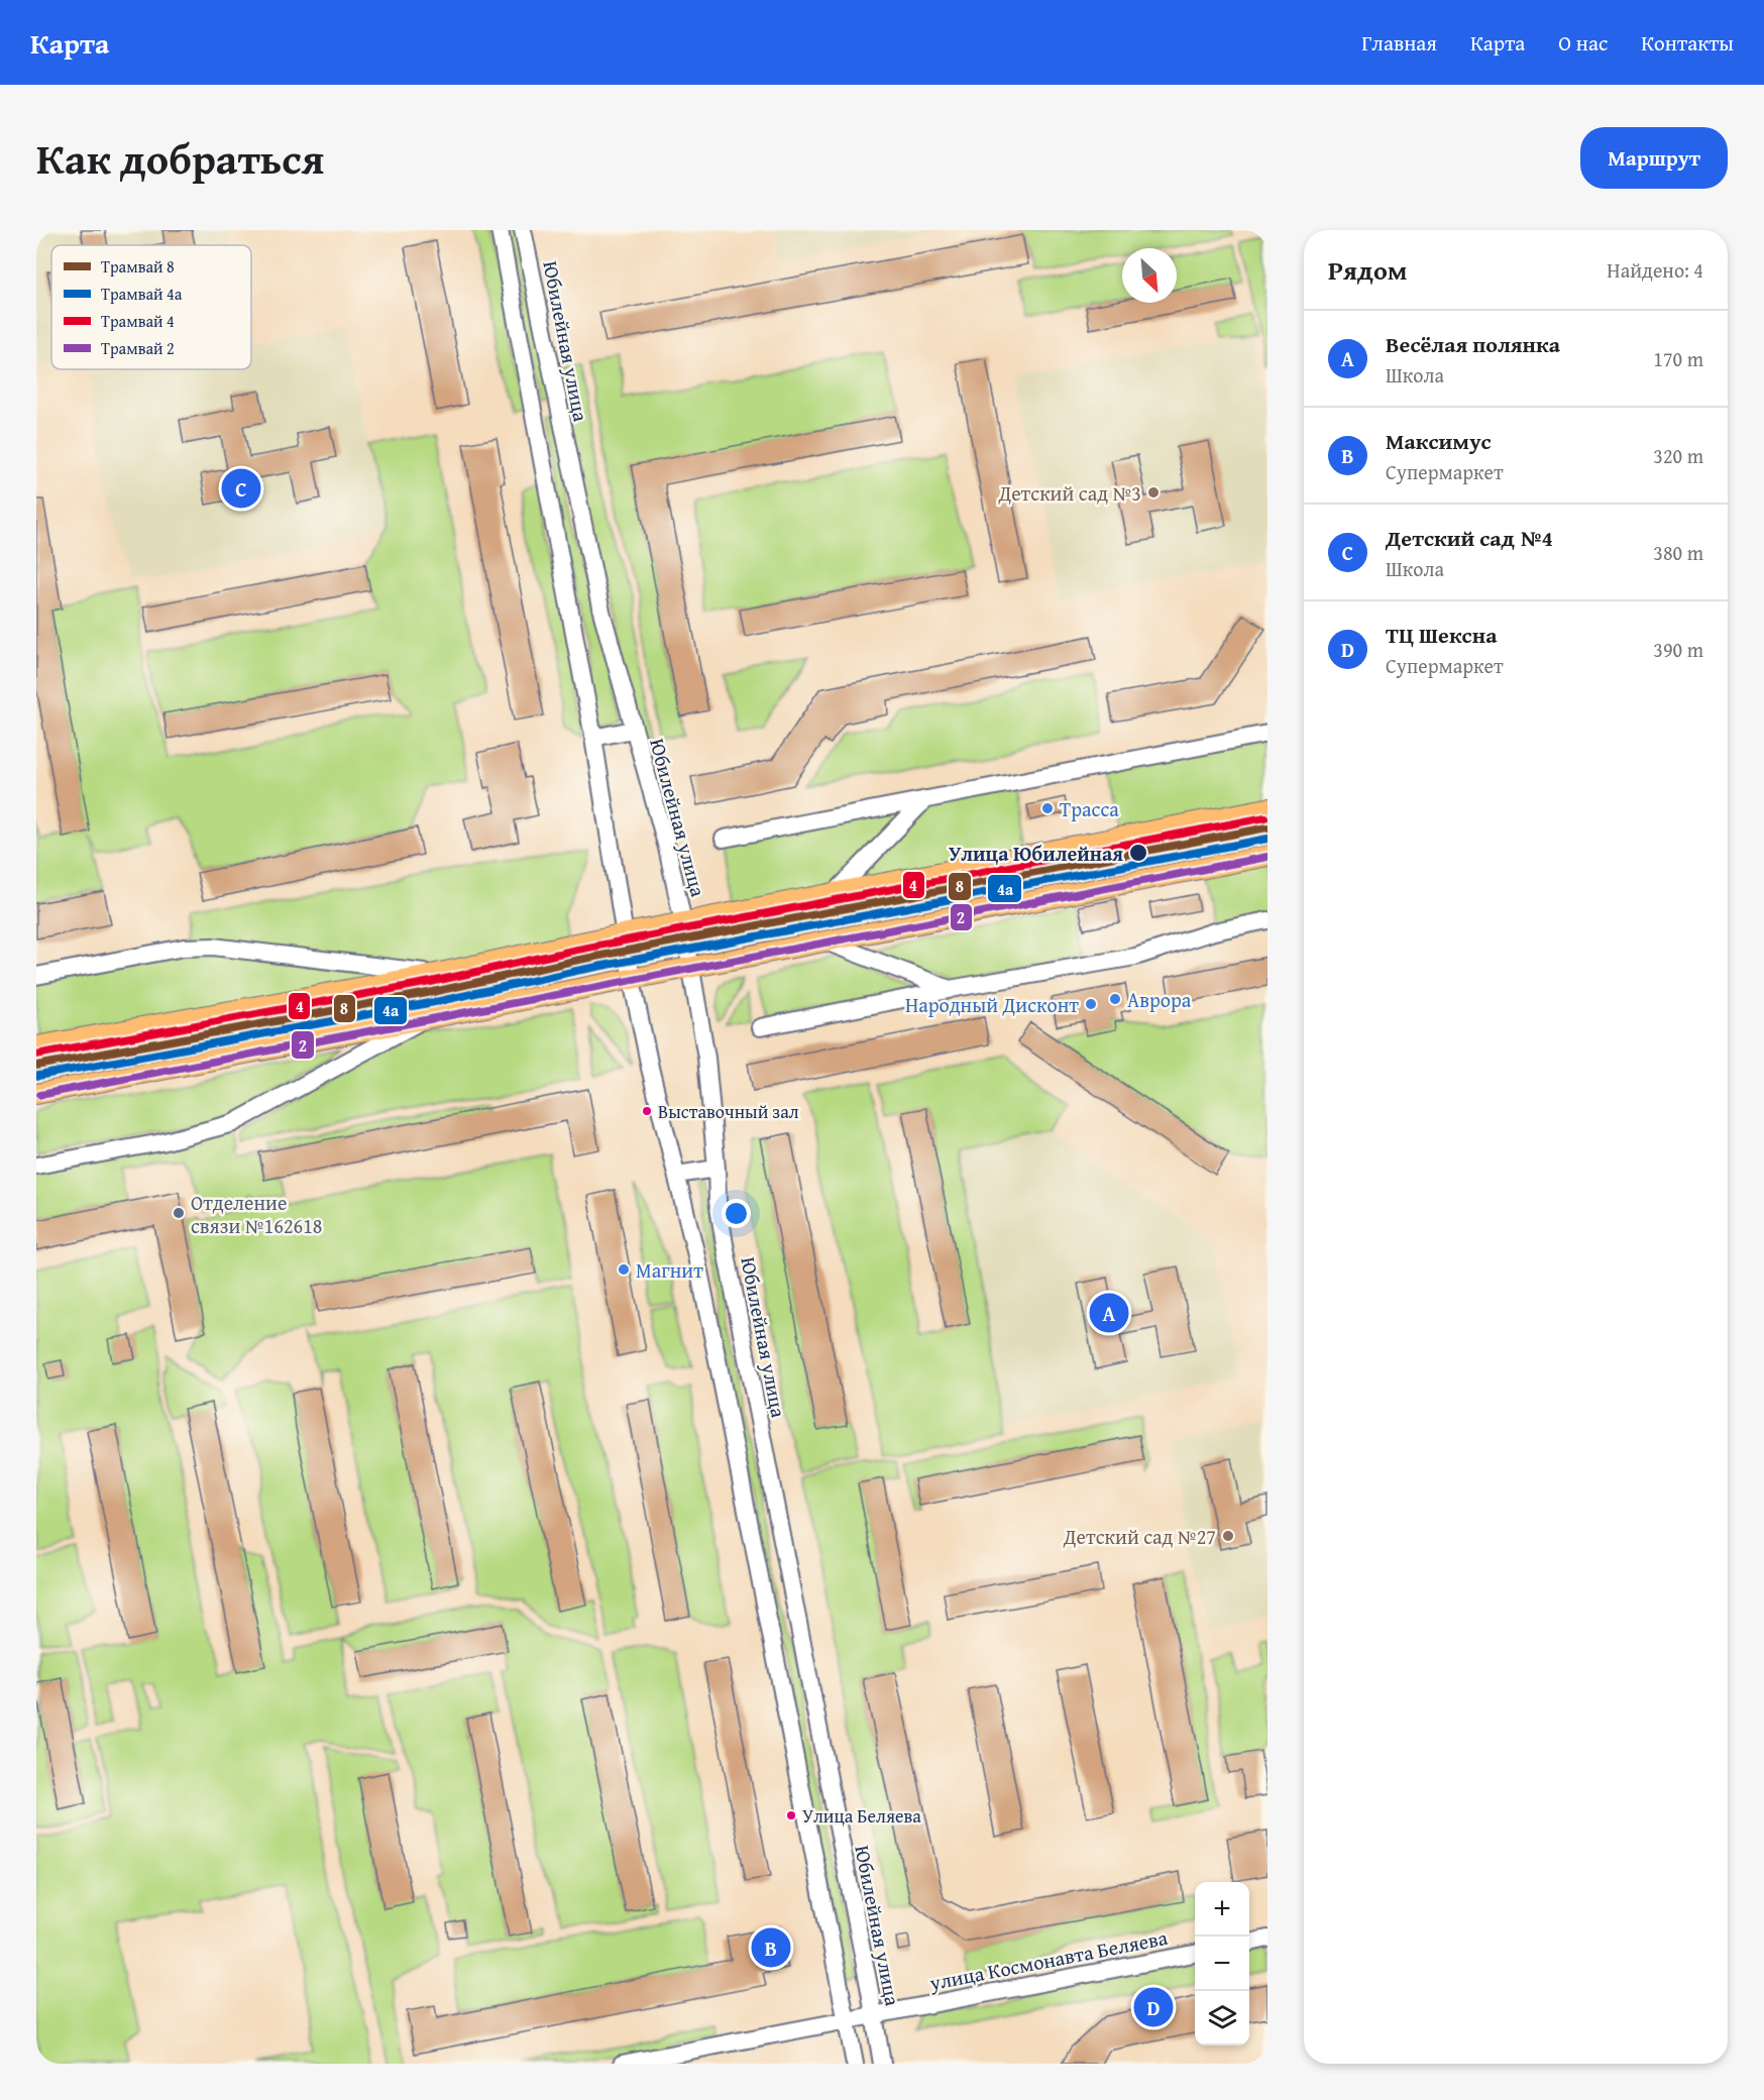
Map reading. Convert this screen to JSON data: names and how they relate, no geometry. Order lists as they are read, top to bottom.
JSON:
{
  "streets": {
    "street": ["Юбилейная улица", "улица Космонавта Беляева"]
  },
  "crossings": [
    ["Юбилейная улица", "улица Космонавта Беляева"]
  ],
  "places": [
    "Детский сад №3",
    "Трасса",
    "Улица Юбилейная",
    "Аврора",
    "Народный Дисконт",
    "Выставочный зал",
    "Отделение связи №162618",
    "Магнит",
    "Детский сад №27",
    "Улица Беляева"
  ],
  "lines": [
    "tram line 4",
    "tram line 8",
    "tram line 4а",
    "tram line 2"
  ],
  "legend": [
    "Трамвай 8",
    "Трамвай 4а",
    "Трамвай 4",
    "Трамвай 2"
  ],
  "north": "bottom right",
  "page": {
    "header": "Карта",
    "nav": [
      "Главная",
      "Карта",
      "О нас",
      "Контакты"
    ],
    "title": "Как добраться",
    "buttons": "Маршрут",
    "heading": ["Рядом", "Найдено: 4"],
    "list": [
      {
        "mark": "A",
        "name": "Весёлая полянка",
        "note": "Школа",
        "value": "170 m"
      },
      {
        "mark": "B",
        "name": "Максимус",
        "note": "Супермаркет",
        "value": "320 m"
      },
      {
        "mark": "C",
        "name": "Детский сад №4",
        "note": "Школа",
        "value": "380 m"
      },
      {
        "mark": "D",
        "name": "ТЦ Шексна",
        "note": "Супермаркет",
        "value": "390 m"
      }
    ],
    "pins": [
      "C",
      "A",
      "B",
      "D"
    ],
    "map_buttons": ["+", "−"]
  }
}
